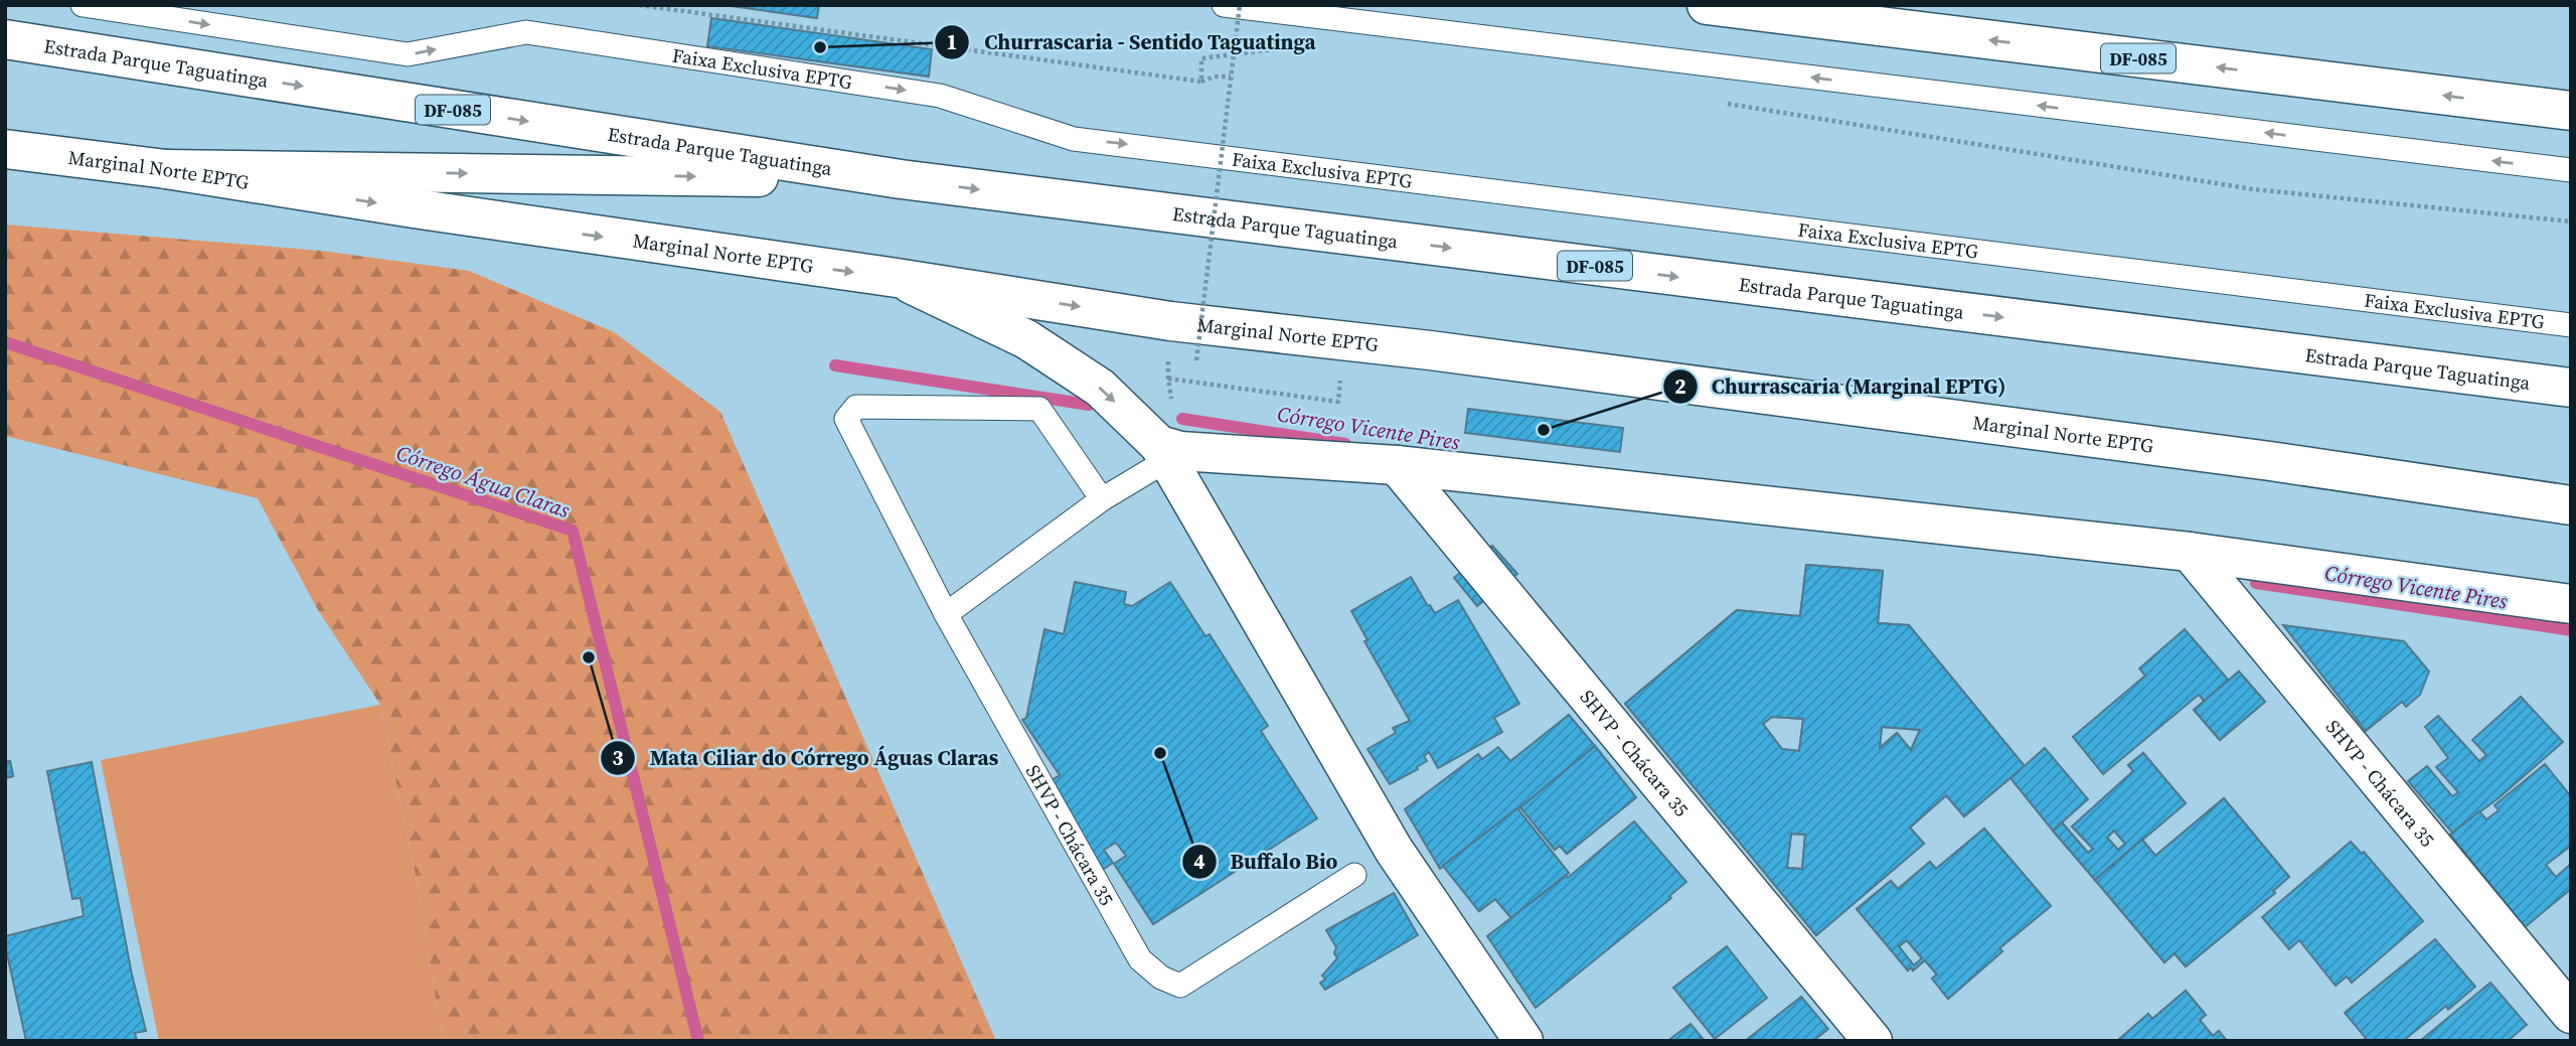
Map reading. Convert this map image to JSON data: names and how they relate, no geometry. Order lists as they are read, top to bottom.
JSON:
{
  "streets": {
    "main road": [
      "DF-085",
      "Estrada Parque Taguatinga",
      "Marginal Norte EPTG",
      "SHVP - Chácara 35"
    ],
    "lane": ["Faixa Exclusiva EPTG"]
  },
  "water": ["Córrego Vicente Pires", "Córrego Água Claras"],
  "places": [
    "Churrascaria - Sentido Taguatinga",
    "Churrascaria (Marginal EPTG)",
    "Mata Ciliar do Córrego Águas Claras",
    "Buffalo Bio"
  ]
}
